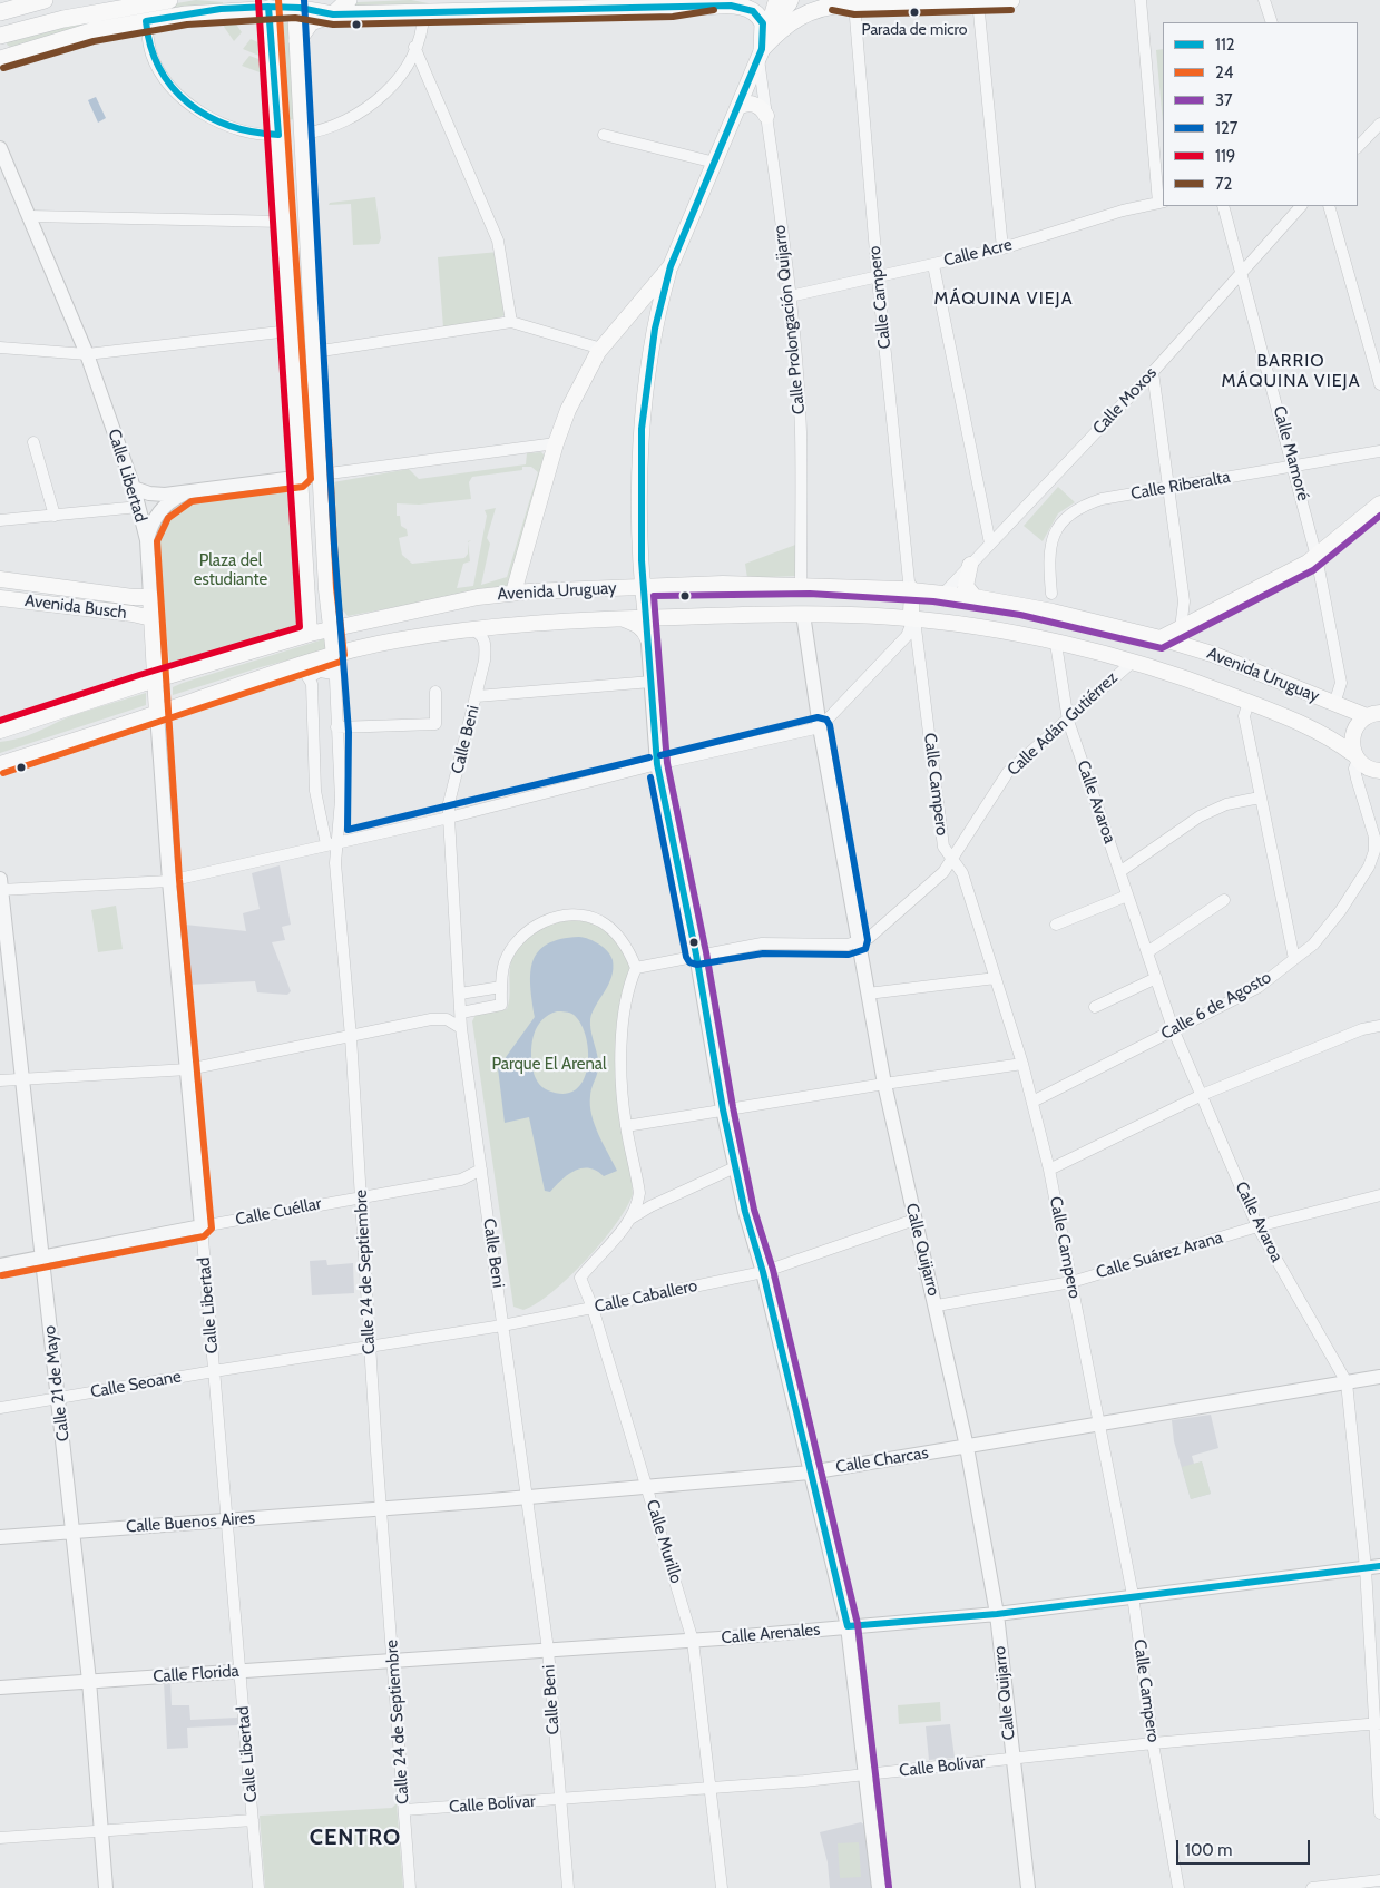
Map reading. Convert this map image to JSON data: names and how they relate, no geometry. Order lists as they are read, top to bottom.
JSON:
{
  "streets": {
    "main road": ["Calle Libertad", "Avenida Uruguay", "Avenida Busch"],
    "street": [
      "Calle Acre",
      "Calle Campero",
      "Calle Prolongación Quijarro",
      "Calle Moxos",
      "Calle Mamoré",
      "Calle Riberalta",
      "Calle Adán Gutiérrez",
      "Calle Beni",
      "Calle Avaroa",
      "Calle 6 de Agosto",
      "Calle Cuéllar",
      "Calle Quijarro",
      "Calle Suárez Arana",
      "Calle 24 de Septiembre",
      "Calle Caballero",
      "Calle 21 de Mayo",
      "Calle Seoane",
      "Calle Charcas",
      "Calle Buenos Aires",
      "Calle Murillo",
      "Calle Arenales",
      "Calle Florida",
      "Calle Bolívar"
    ]
  },
  "crossings": [
    ["Calle Acre", "Calle Campero"],
    ["Calle Acre", "Calle Prolongación Quijarro"],
    ["Calle Campero", "Avenida Uruguay"],
    ["Calle Campero", "Calle Adán Gutiérrez"],
    ["Calle Campero", "Calle 6 de Agosto"],
    ["Calle Campero", "Calle Suárez Arana"],
    ["Calle Campero", "Calle Charcas"],
    ["Calle Campero", "Calle Arenales"],
    ["Calle Campero", "Calle Bolívar"],
    ["Calle Prolongación Quijarro", "Avenida Uruguay"],
    ["Calle Moxos", "Calle Mamoré"],
    ["Calle Moxos", "Avenida Uruguay"],
    ["Calle Mamoré", "Calle Riberalta"],
    ["Calle Mamoré", "Avenida Uruguay"],
    ["Calle Libertad", "Avenida Uruguay"],
    ["Calle Libertad", "Avenida Busch"],
    ["Calle Libertad", "Calle Cuéllar"],
    ["Calle Libertad", "Calle Seoane"],
    ["Calle Libertad", "Calle Buenos Aires"],
    ["Calle Libertad", "Calle Florida"],
    ["Avenida Uruguay", "Calle Adán Gutiérrez"],
    ["Avenida Uruguay", "Calle Beni"],
    ["Avenida Uruguay", "Calle Avaroa"],
    ["Avenida Uruguay", "Calle Quijarro"],
    ["Avenida Uruguay", "Calle 24 de Septiembre"],
    ["Calle Adán Gutiérrez", "Calle Avaroa"],
    ["Calle Adán Gutiérrez", "Calle Quijarro"],
    ["Calle Adán Gutiérrez", "Calle Murillo"],
    ["Calle Beni", "Calle Caballero"],
    ["Calle Beni", "Calle Charcas"],
    ["Calle Beni", "Calle Arenales"],
    ["Calle Beni", "Calle Bolívar"],
    ["Calle Avaroa", "Calle 6 de Agosto"],
    ["Calle Avaroa", "Calle Suárez Arana"],
    ["Calle Avaroa", "Calle Charcas"],
    ["Calle Avaroa", "Calle Arenales"],
    ["Calle Avaroa", "Calle Bolívar"],
    ["Calle Cuéllar", "Calle 24 de Septiembre"],
    ["Calle Cuéllar", "Calle 21 de Mayo"],
    ["Calle Quijarro", "Calle Suárez Arana"],
    ["Calle Quijarro", "Calle Caballero"],
    ["Calle Quijarro", "Calle Charcas"],
    ["Calle Quijarro", "Calle Arenales"],
    ["Calle Quijarro", "Calle Bolívar"],
    ["Calle 24 de Septiembre", "Calle Caballero"],
    ["Calle 24 de Septiembre", "Calle Seoane"],
    ["Calle 24 de Septiembre", "Calle Charcas"],
    ["Calle 24 de Septiembre", "Calle Buenos Aires"],
    ["Calle 24 de Septiembre", "Calle Arenales"],
    ["Calle 24 de Septiembre", "Calle Florida"],
    ["Calle 24 de Septiembre", "Calle Bolívar"],
    ["Calle Caballero", "Calle Seoane"],
    ["Calle Caballero", "Calle Murillo"],
    ["Calle 21 de Mayo", "Calle Seoane"],
    ["Calle 21 de Mayo", "Calle Buenos Aires"],
    ["Calle 21 de Mayo", "Calle Florida"],
    ["Calle Charcas", "Calle Buenos Aires"],
    ["Calle Charcas", "Calle Murillo"],
    ["Calle Murillo", "Calle Arenales"],
    ["Calle Murillo", "Calle Bolívar"],
    ["Calle Arenales", "Calle Florida"]
  ],
  "districts": ["MÁQUINA VIEJA", "BARRIO MÁQUINA VIEJA", "CENTRO"],
  "parks": ["Plaza del estudiante", "Parque El Arenal"],
  "places": ["Parada de micro"],
  "lines": [
    "transit line 24",
    "transit line 127",
    "transit line 119",
    "transit line 112",
    "transit line 72",
    "transit line 37"
  ],
  "legend": [
    "112",
    "24",
    "37",
    "127",
    "119",
    "72"
  ],
  "scale_bar": "100 m"
}
